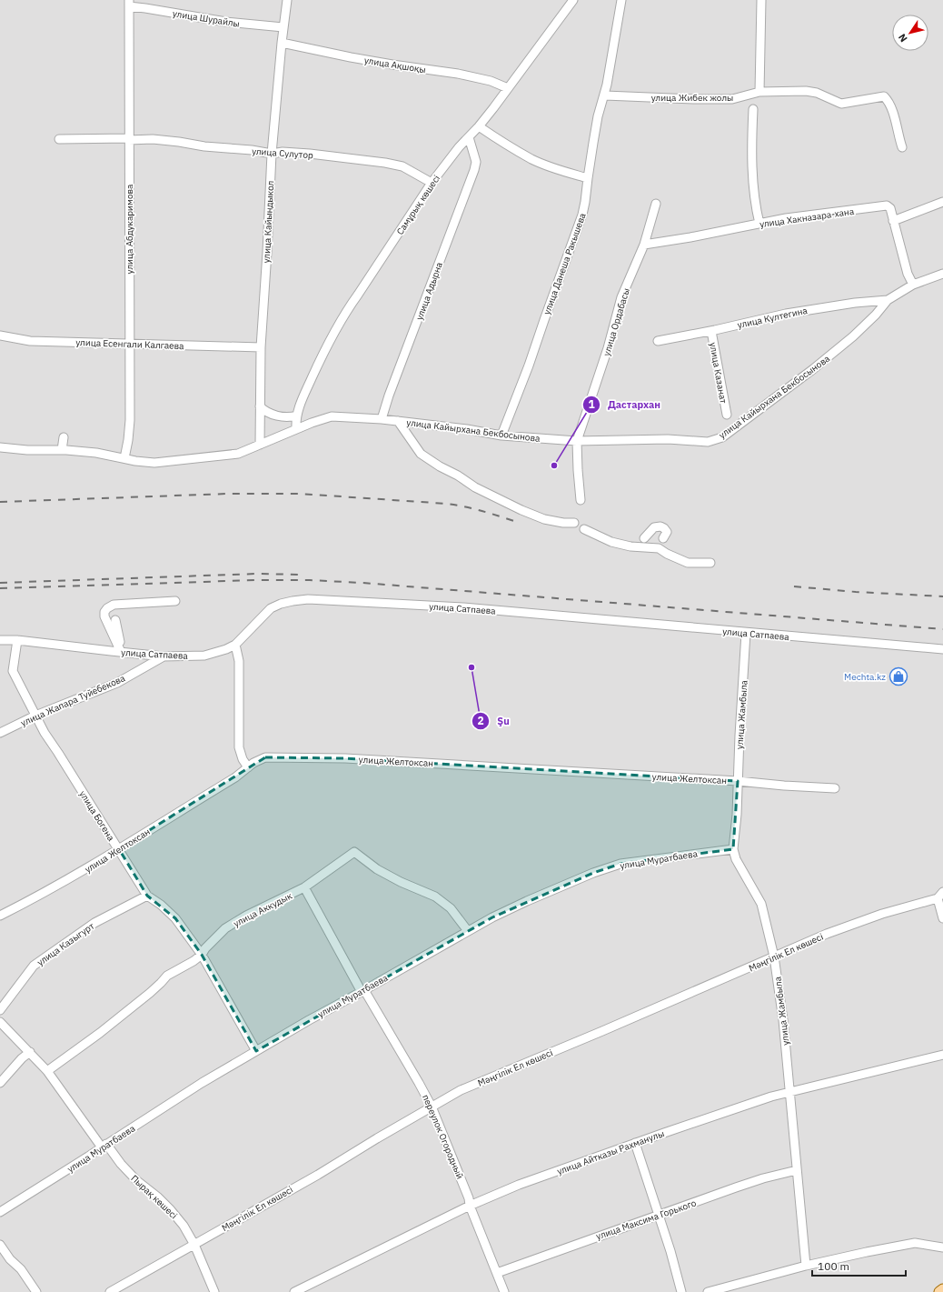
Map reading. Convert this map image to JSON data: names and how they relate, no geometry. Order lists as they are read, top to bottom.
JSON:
{
  "streets": {
    "street": [
      "улица Шурайлы",
      "улица Ақшоқы",
      "улица Жибек жолы",
      "улица Сулутор",
      "Самұрық көшесі",
      "улица Хакназара-хана",
      "улица Кайындыкол",
      "улица Абдукаримова",
      "улица Данеша Ракышева",
      "улица Адырна",
      "улица Култегина",
      "улица Ордабасы",
      "улица Есенгали Калгаева",
      "улица Казанат",
      "улица Кайырхана Бекбосынова",
      "улица Сатпаева",
      "улица Жапара Туйебекова",
      "улица Жамбыла",
      "улица Желтоксан",
      "улица Богена",
      "улица Муратбаева",
      "улица Аккудык",
      "улица Казыгурт",
      "Мәңгілік Ел көшесі",
      "переулок Огородный",
      "улица Айтказы Рахманулы",
      "Пырақ көшесі",
      "улица Максима Горького"
    ]
  },
  "crossings": [
    ["улица Шурайлы", "улица Кайындыкол"],
    ["улица Шурайлы", "улица Абдукаримова"],
    ["улица Ақшоқы", "Самұрық көшесі"],
    ["улица Ақшоқы", "улица Кайындыкол"],
    ["улица Жибек жолы", "улица Данеша Ракышева"],
    ["улица Сулутор", "Самұрық көшесі"],
    ["улица Сулутор", "улица Кайындыкол"],
    ["улица Сулутор", "улица Абдукаримова"],
    ["Самұрық көшесі", "улица Адырна"],
    ["Самұрық көшесі", "улица Кайырхана Бекбосынова"],
    ["улица Хакназара-хана", "улица Ордабасы"],
    ["улица Хакназара-хана", "улица Кайырхана Бекбосынова"],
    ["улица Кайындыкол", "улица Есенгали Калгаева"],
    ["улица Кайындыкол", "улица Кайырхана Бекбосынова"],
    ["улица Абдукаримова", "улица Есенгали Калгаева"],
    ["улица Абдукаримова", "улица Кайырхана Бекбосынова"],
    ["улица Данеша Ракышева", "улица Кайырхана Бекбосынова"],
    ["улица Адырна", "улица Кайырхана Бекбосынова"],
    ["улица Култегина", "улица Казанат"],
    ["улица Култегина", "улица Кайырхана Бекбосынова"],
    ["улица Ордабасы", "улица Кайырхана Бекбосынова"],
    ["улица Сатпаева", "улица Жапара Туйебекова"],
    ["улица Сатпаева", "улица Жамбыла"],
    ["улица Сатпаева", "улица Богена"],
    ["улица Жапара Туйебекова", "улица Богена"],
    ["улица Жамбыла", "улица Желтоксан"],
    ["улица Жамбыла", "улица Муратбаева"],
    ["улица Жамбыла", "Мәңгілік Ел көшесі"],
    ["улица Жамбыла", "улица Айтказы Рахманулы"],
    ["улица Жамбыла", "улица Максима Горького"],
    ["улица Желтоксан", "улица Богена"],
    ["улица Богена", "улица Муратбаева"],
    ["улица Богена", "улица Аккудык"],
    ["улица Богена", "улица Казыгурт"],
    ["улица Муратбаева", "улица Аккудык"],
    ["улица Муратбаева", "переулок Огородный"],
    ["улица Муратбаева", "Пырақ көшесі"],
    ["улица Аккудык", "переулок Огородный"],
    ["улица Аккудык", "Пырақ көшесі"],
    ["Мәңгілік Ел көшесі", "переулок Огородный"],
    ["Мәңгілік Ел көшесі", "Пырақ көшесі"],
    ["переулок Огородный", "улица Айтказы Рахманулы"],
    ["переулок Огородный", "улица Максима Горького"]
  ],
  "places": {
    "other": ["Дастархан", "Şu"],
    "shop": ["Mechta.kz"]
  },
  "scale_bar": "100 m",
  "north": "bottom left"
}
